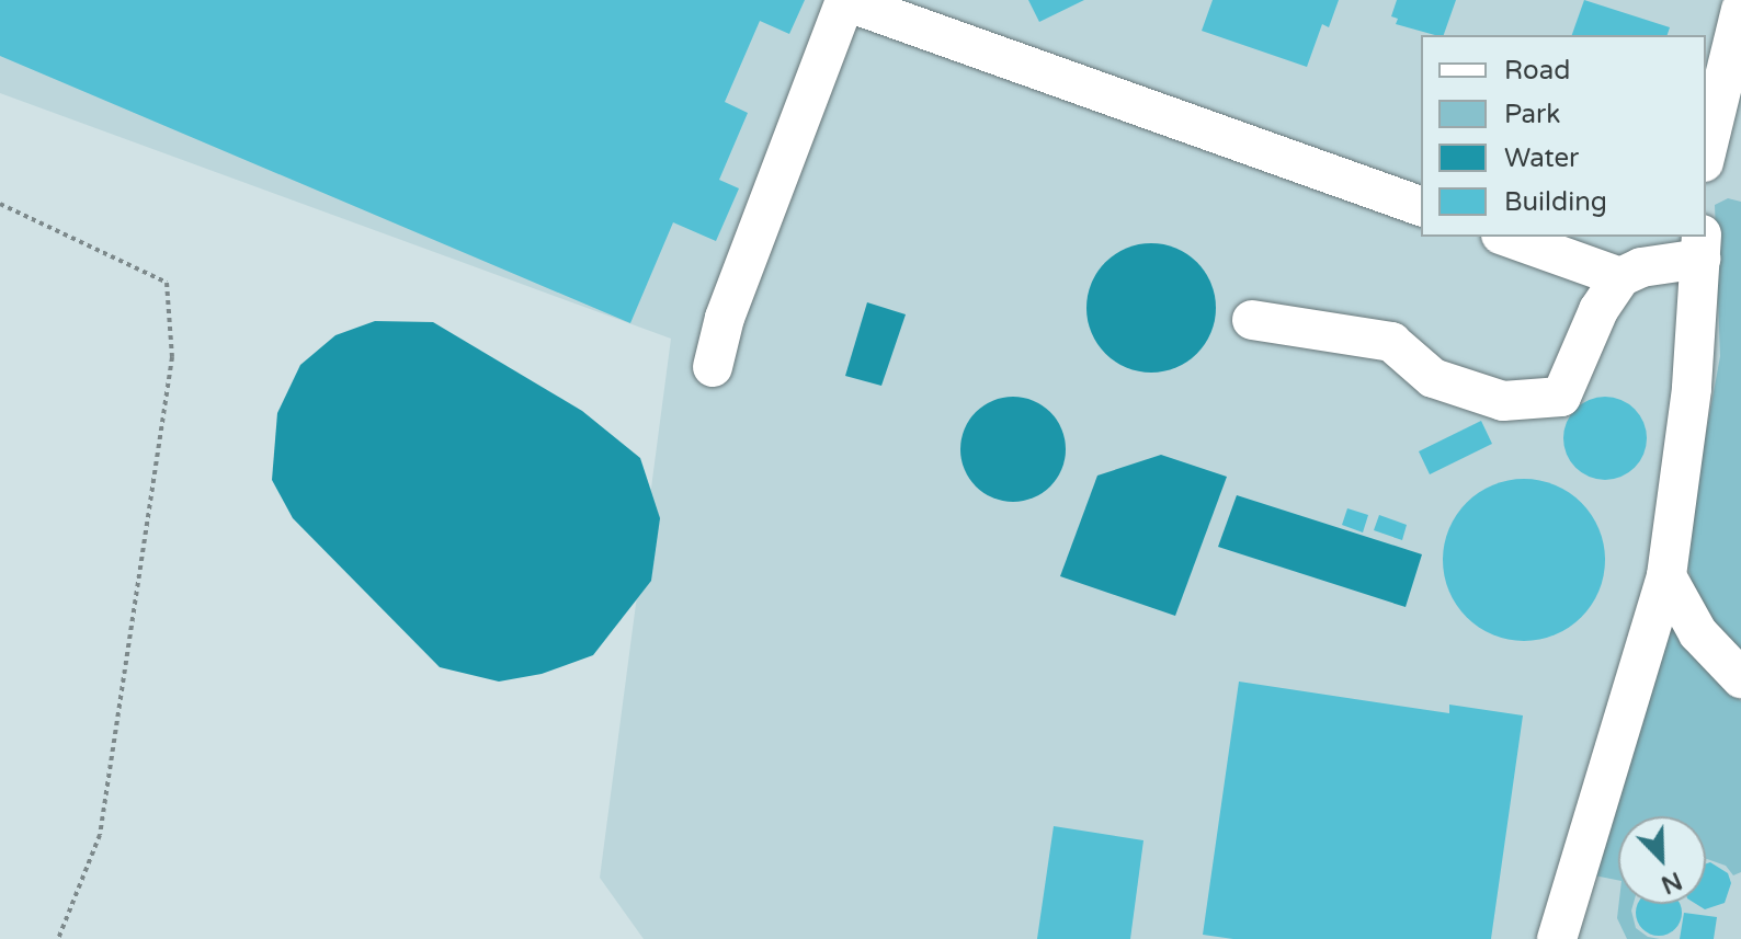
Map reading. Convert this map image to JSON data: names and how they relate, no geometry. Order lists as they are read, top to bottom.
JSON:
{
  "legend": [
    "Road",
    "Park",
    "Water",
    "Building"
  ],
  "north": "bottom right"
}
